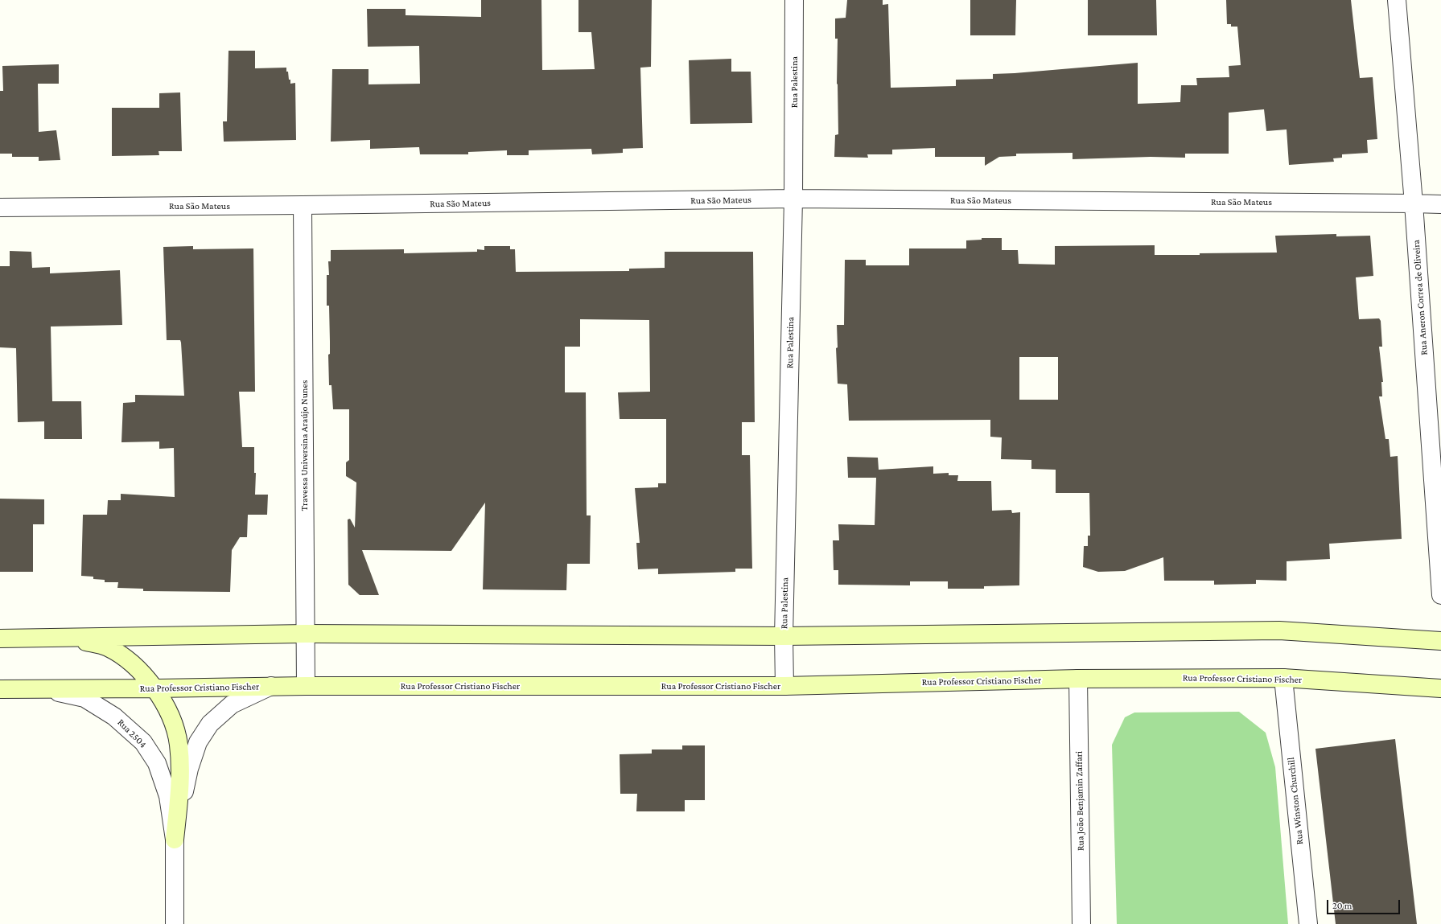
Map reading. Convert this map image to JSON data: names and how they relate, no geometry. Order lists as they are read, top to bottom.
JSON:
{
  "streets": {
    "main road": ["Rua Professor Cristiano Fischer"],
    "street": [
      "Rua Palestina",
      "Rua São Mateus",
      "Rua Aneron Correa de Oliveira",
      "Travessa Universina Araújo Nunes",
      "Rua 2504",
      "Rua João Benjamin Zaffari",
      "Rua Winston Churchill"
    ]
  },
  "crossings": [
    ["Rua Palestina", "Rua São Mateus"],
    ["Rua Palestina", "Rua Professor Cristiano Fischer"],
    ["Rua São Mateus", "Rua Aneron Correa de Oliveira"],
    ["Rua São Mateus", "Travessa Universina Araújo Nunes"],
    ["Travessa Universina Araújo Nunes", "Rua Professor Cristiano Fischer"],
    ["Rua Professor Cristiano Fischer", "Rua 2504"],
    ["Rua Professor Cristiano Fischer", "Rua João Benjamin Zaffari"],
    ["Rua Professor Cristiano Fischer", "Rua Winston Churchill"]
  ],
  "scale_bar": "20 m"
}
